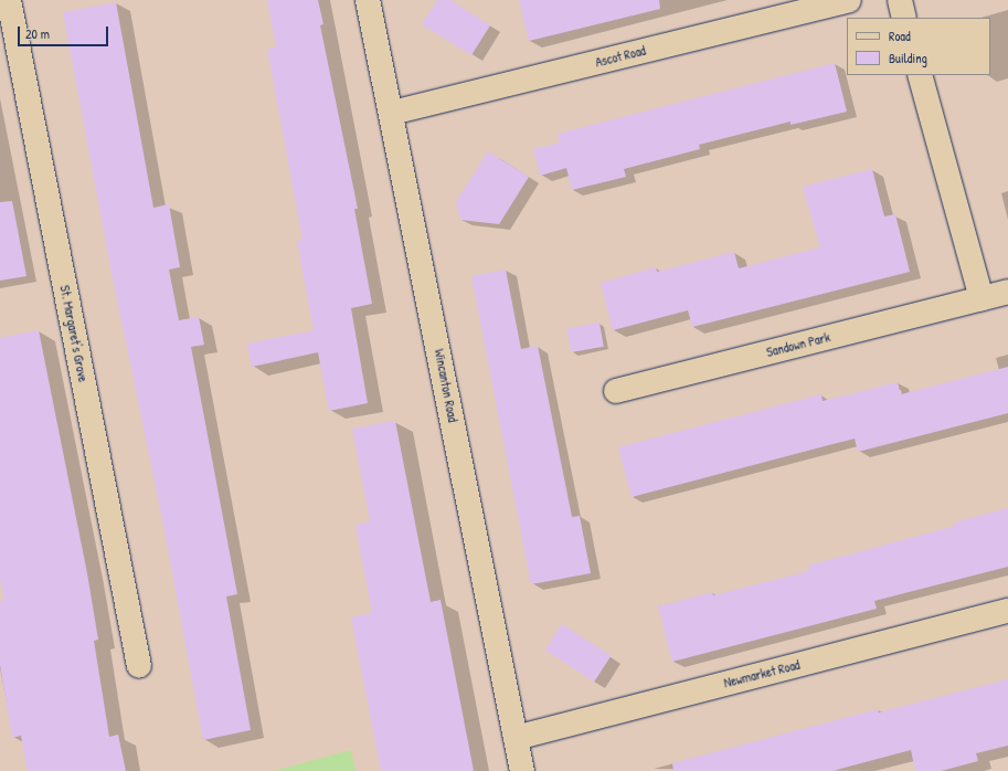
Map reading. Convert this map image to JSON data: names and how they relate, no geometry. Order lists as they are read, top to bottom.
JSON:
{
  "streets": {
    "street": [
      "Ascot Road",
      "St. Margaret's Grove",
      "Sandown Park",
      "Wincanton Road",
      "Newmarket Road"
    ]
  },
  "crossings": [
    ["Ascot Road", "Wincanton Road"],
    ["Wincanton Road", "Newmarket Road"]
  ],
  "legend": ["Road", "Building"],
  "scale_bar": "20 m"
}
